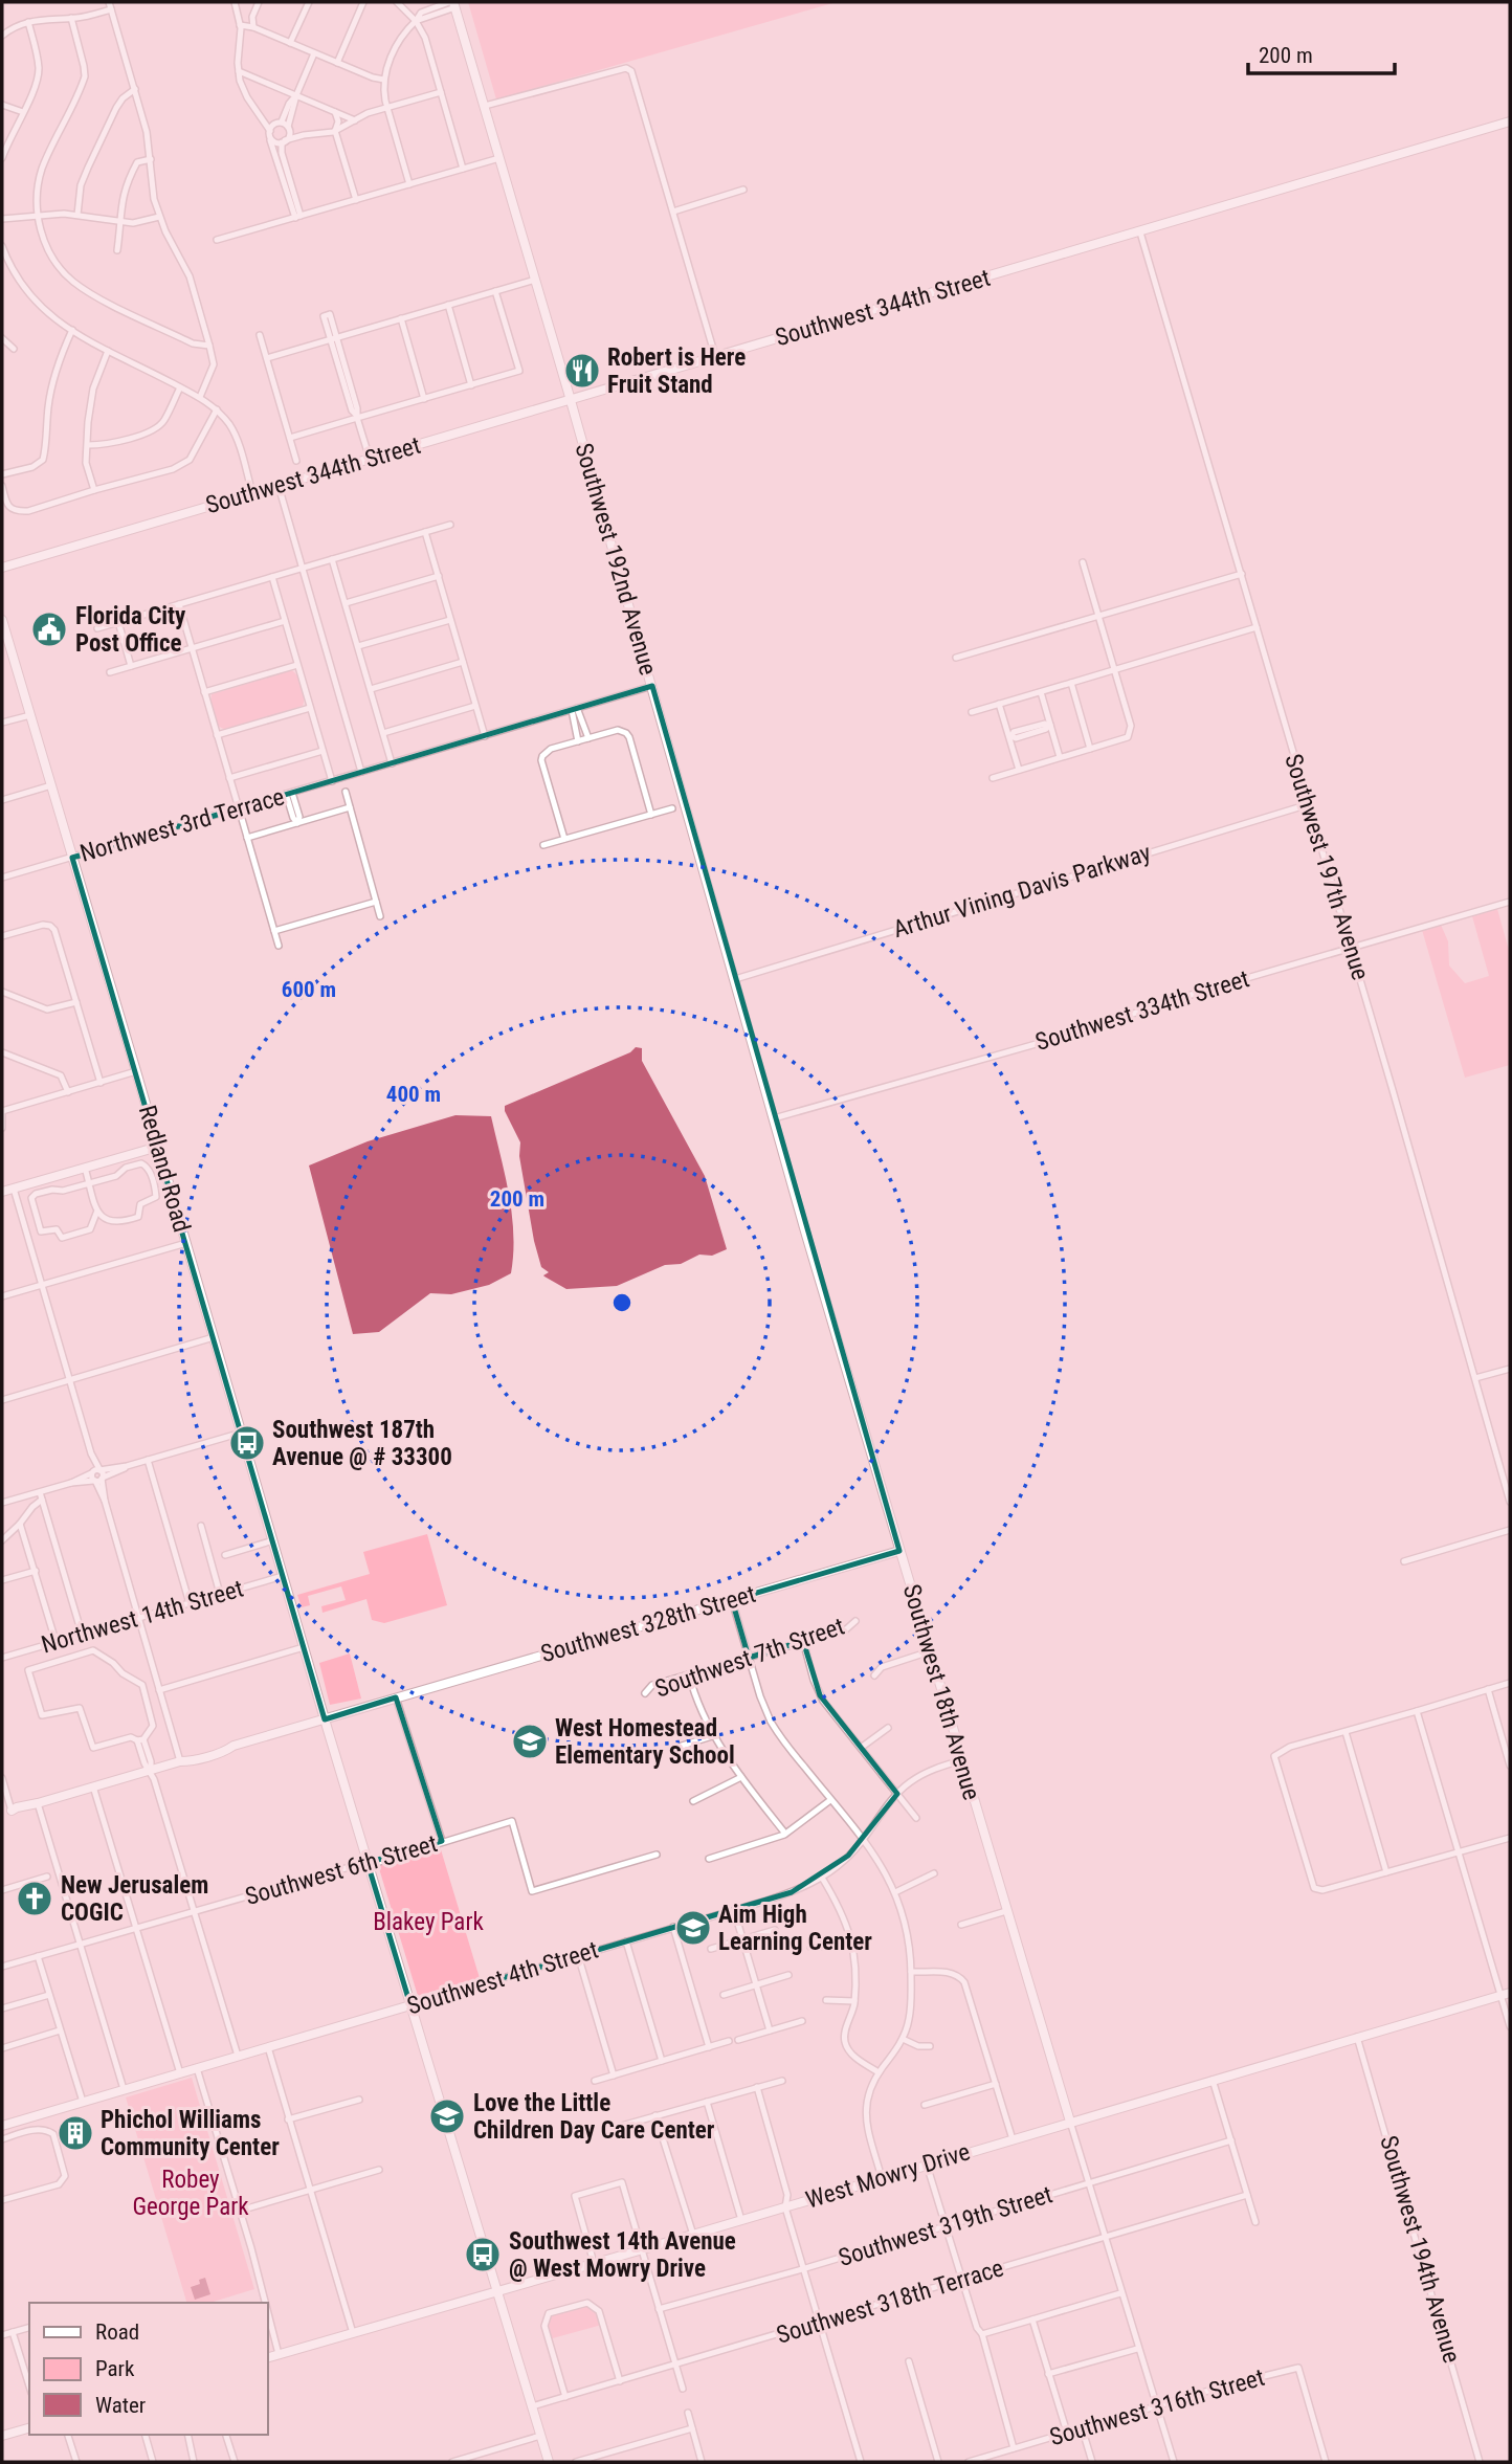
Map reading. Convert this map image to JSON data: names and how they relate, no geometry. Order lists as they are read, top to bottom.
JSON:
{
  "streets": {
    "street": [
      "Southwest 344th Street",
      "Southwest 192nd Avenue",
      "Northwest 3rd Terrace",
      "Southwest 197th Avenue",
      "Arthur Vining Davis Parkway",
      "Southwest 334th Street",
      "Redland Road",
      "Northwest 14th Street",
      "Southwest 328th Street",
      "Southwest 7th Street",
      "Southwest 18th Avenue",
      "Southwest 6th Street",
      "Southwest 4th Street",
      "West Mowry Drive",
      "Southwest 319th Street",
      "Southwest 194th Avenue",
      "Southwest 318th Terrace",
      "Southwest 316th Street"
    ]
  },
  "crossings": [
    ["Southwest 344th Street", "Southwest 192nd Avenue"],
    ["Southwest 344th Street", "Southwest 197th Avenue"],
    ["Southwest 192nd Avenue", "Arthur Vining Davis Parkway"],
    ["Southwest 192nd Avenue", "Southwest 334th Street"],
    ["Southwest 192nd Avenue", "Southwest 18th Avenue"],
    ["Northwest 3rd Terrace", "Redland Road"],
    ["Southwest 197th Avenue", "Arthur Vining Davis Parkway"],
    ["Southwest 197th Avenue", "Southwest 334th Street"],
    ["Southwest 334th Street", "Southwest 18th Avenue"],
    ["Redland Road", "Northwest 14th Street"],
    ["Redland Road", "Southwest 328th Street"],
    ["Redland Road", "Southwest 6th Street"],
    ["Redland Road", "Southwest 4th Street"],
    ["Redland Road", "West Mowry Drive"],
    ["Redland Road", "Southwest 318th Terrace"],
    ["Southwest 328th Street", "Southwest 18th Avenue"],
    ["Southwest 18th Avenue", "Southwest 4th Street"],
    ["Southwest 18th Avenue", "West Mowry Drive"],
    ["Southwest 18th Avenue", "Southwest 319th Street"],
    ["Southwest 18th Avenue", "Southwest 318th Terrace"],
    ["West Mowry Drive", "Southwest 194th Avenue"]
  ],
  "parks": ["Blakey Park", "Robey George Park"],
  "places": {
    "restaurant": ["Robert is Here Fruit Stand"],
    "public building": ["Florida City Post Office"],
    "bus stop": ["Southwest 187th Avenue @ # 33300", "Southwest 14th Avenue @ West Mowry Drive"],
    "school or university": ["West Homestead Elementary School", "Aim High Learning Center", "Love the Little Children Day Care Center"],
    "church": ["New Jerusalem COGIC"],
    "building": ["Phichol Williams Community Center"]
  },
  "legend": ["Road", "Park", "Water"],
  "scale_bar": "200 m",
  "rings": ["600 m", "400 m", "200 m"]
}
